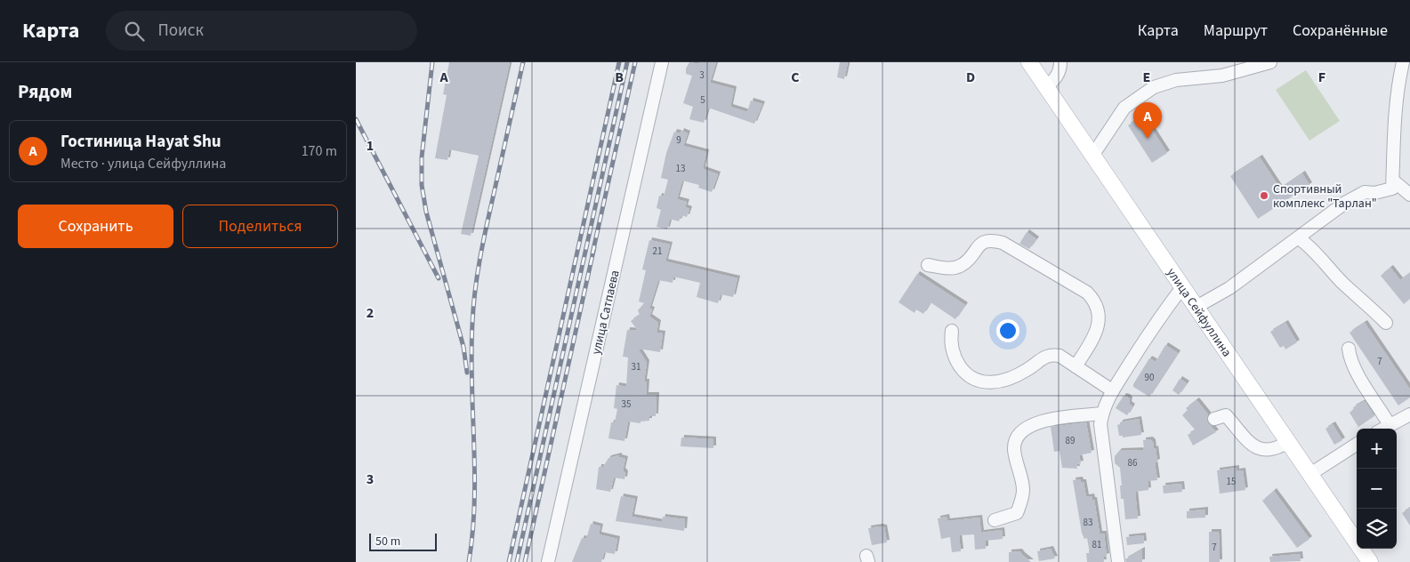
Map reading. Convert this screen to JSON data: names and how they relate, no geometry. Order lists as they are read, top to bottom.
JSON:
{
  "streets": {
    "main road": ["улица Сейфуллина"],
    "street": ["улица Сатпаева"]
  },
  "places": ["Спортивный комплекс \"Тарлан\""],
  "house_numbers": [
    "3",
    "5",
    "9",
    "13",
    "21",
    "7",
    "31",
    "90",
    "35",
    "89",
    "86",
    "15",
    "83",
    "81",
    "7"
  ],
  "scale_bar": "50 m",
  "page": {
    "header": "Карта",
    "search": "Поиск",
    "nav": ["Карта", "Маршрут", "Сохранённые"],
    "heading": "Рядом",
    "pins": "A",
    "list": [
      {
        "mark": "A",
        "name": "Гостиница Hayat Shu",
        "note": "Место · улица Сейфуллина",
        "value": "170 m"
      }
    ],
    "buttons": ["Сохранить", "Поделиться"],
    "map_buttons": ["+", "−"],
    "scale": "50 m"
  },
  "grid": {
    "columns": [
      "A",
      "B",
      "C",
      "D",
      "E",
      "F"
    ],
    "rows": ["1", "2", "3"]
  }
}
